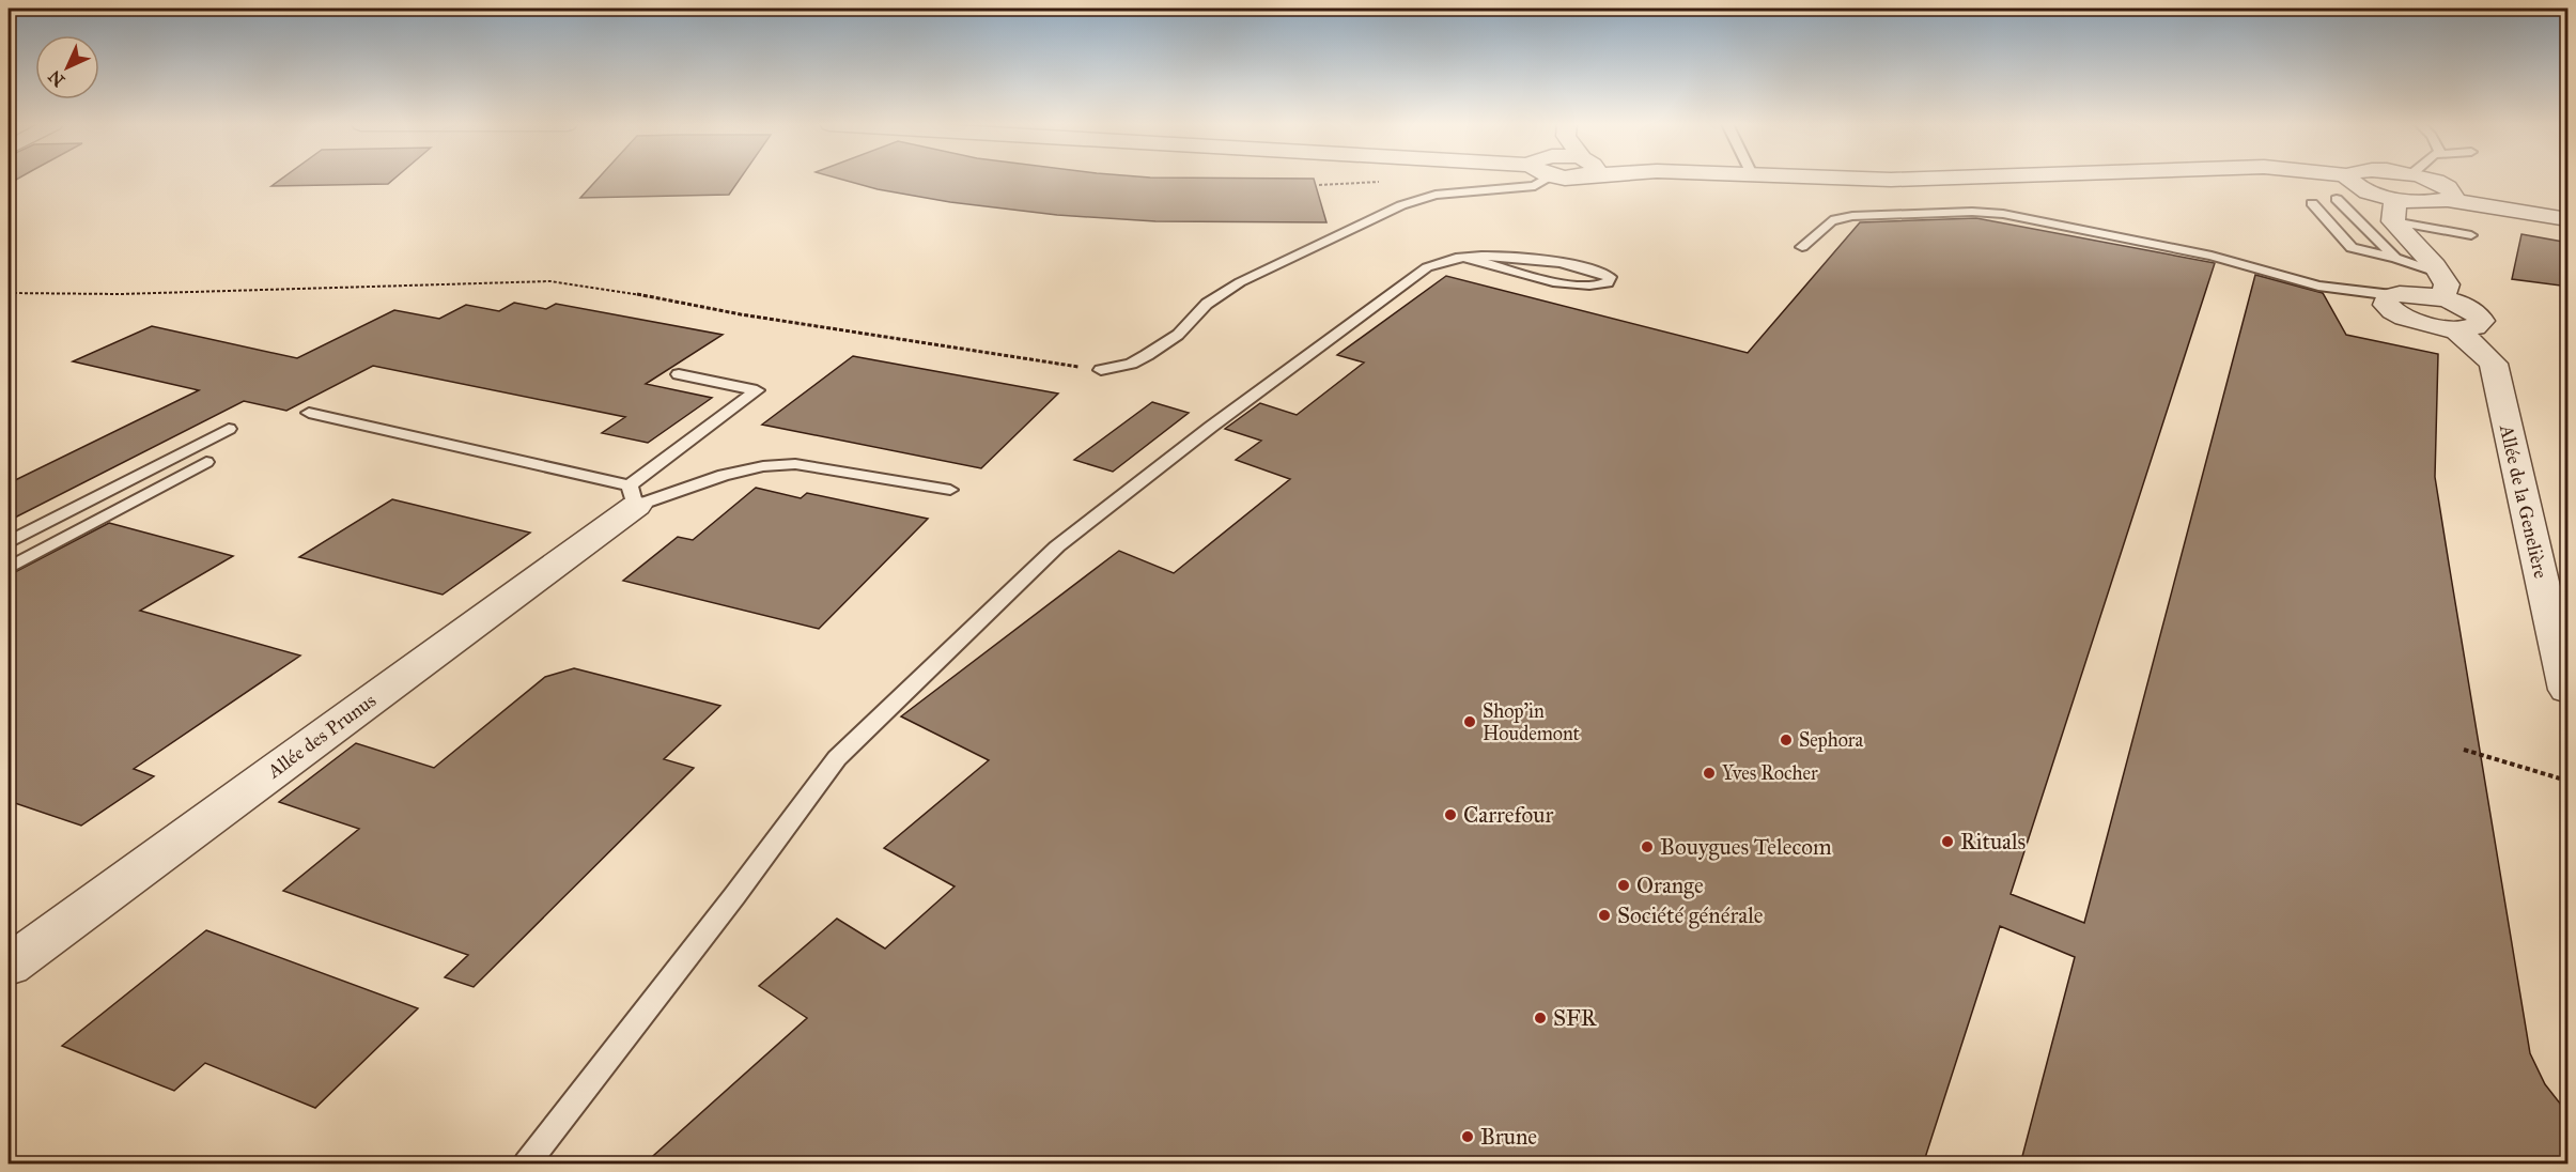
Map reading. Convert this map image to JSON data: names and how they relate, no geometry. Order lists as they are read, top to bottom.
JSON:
{
  "streets": {
    "street": ["Allée de la Genelière", "Allée des Prunus"]
  },
  "places": [
    "Shop’in Houdemont",
    "Sephora",
    "Yves Rocher",
    "Carrefour",
    "Rituals",
    "Bouygues Telecom",
    "Orange",
    "Société générale",
    "SFR",
    "Brune"
  ],
  "north": "bottom left"
}
